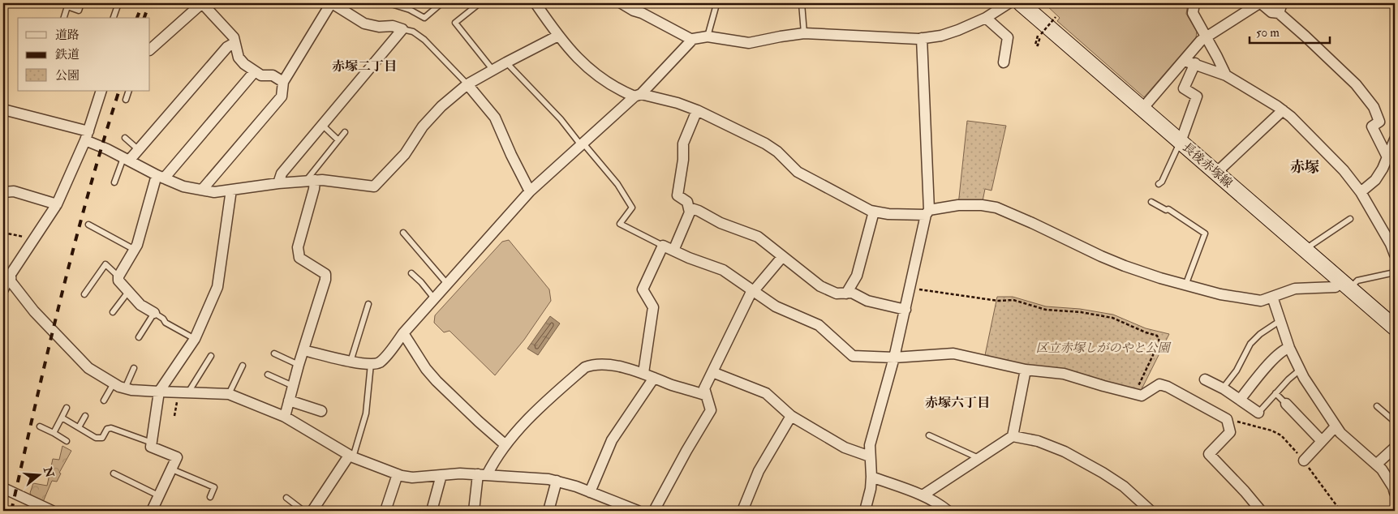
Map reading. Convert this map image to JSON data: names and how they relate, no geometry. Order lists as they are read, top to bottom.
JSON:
{
  "streets": {
    "main road": ["長後赤塚線"]
  },
  "districts": ["赤塚二丁目", "赤塚", "赤塚六丁目"],
  "parks": ["区立赤塚しがのやと公園"],
  "legend": ["道路", "鉄道", "公園"],
  "scale_bar": "50 m",
  "north": "right"
}
